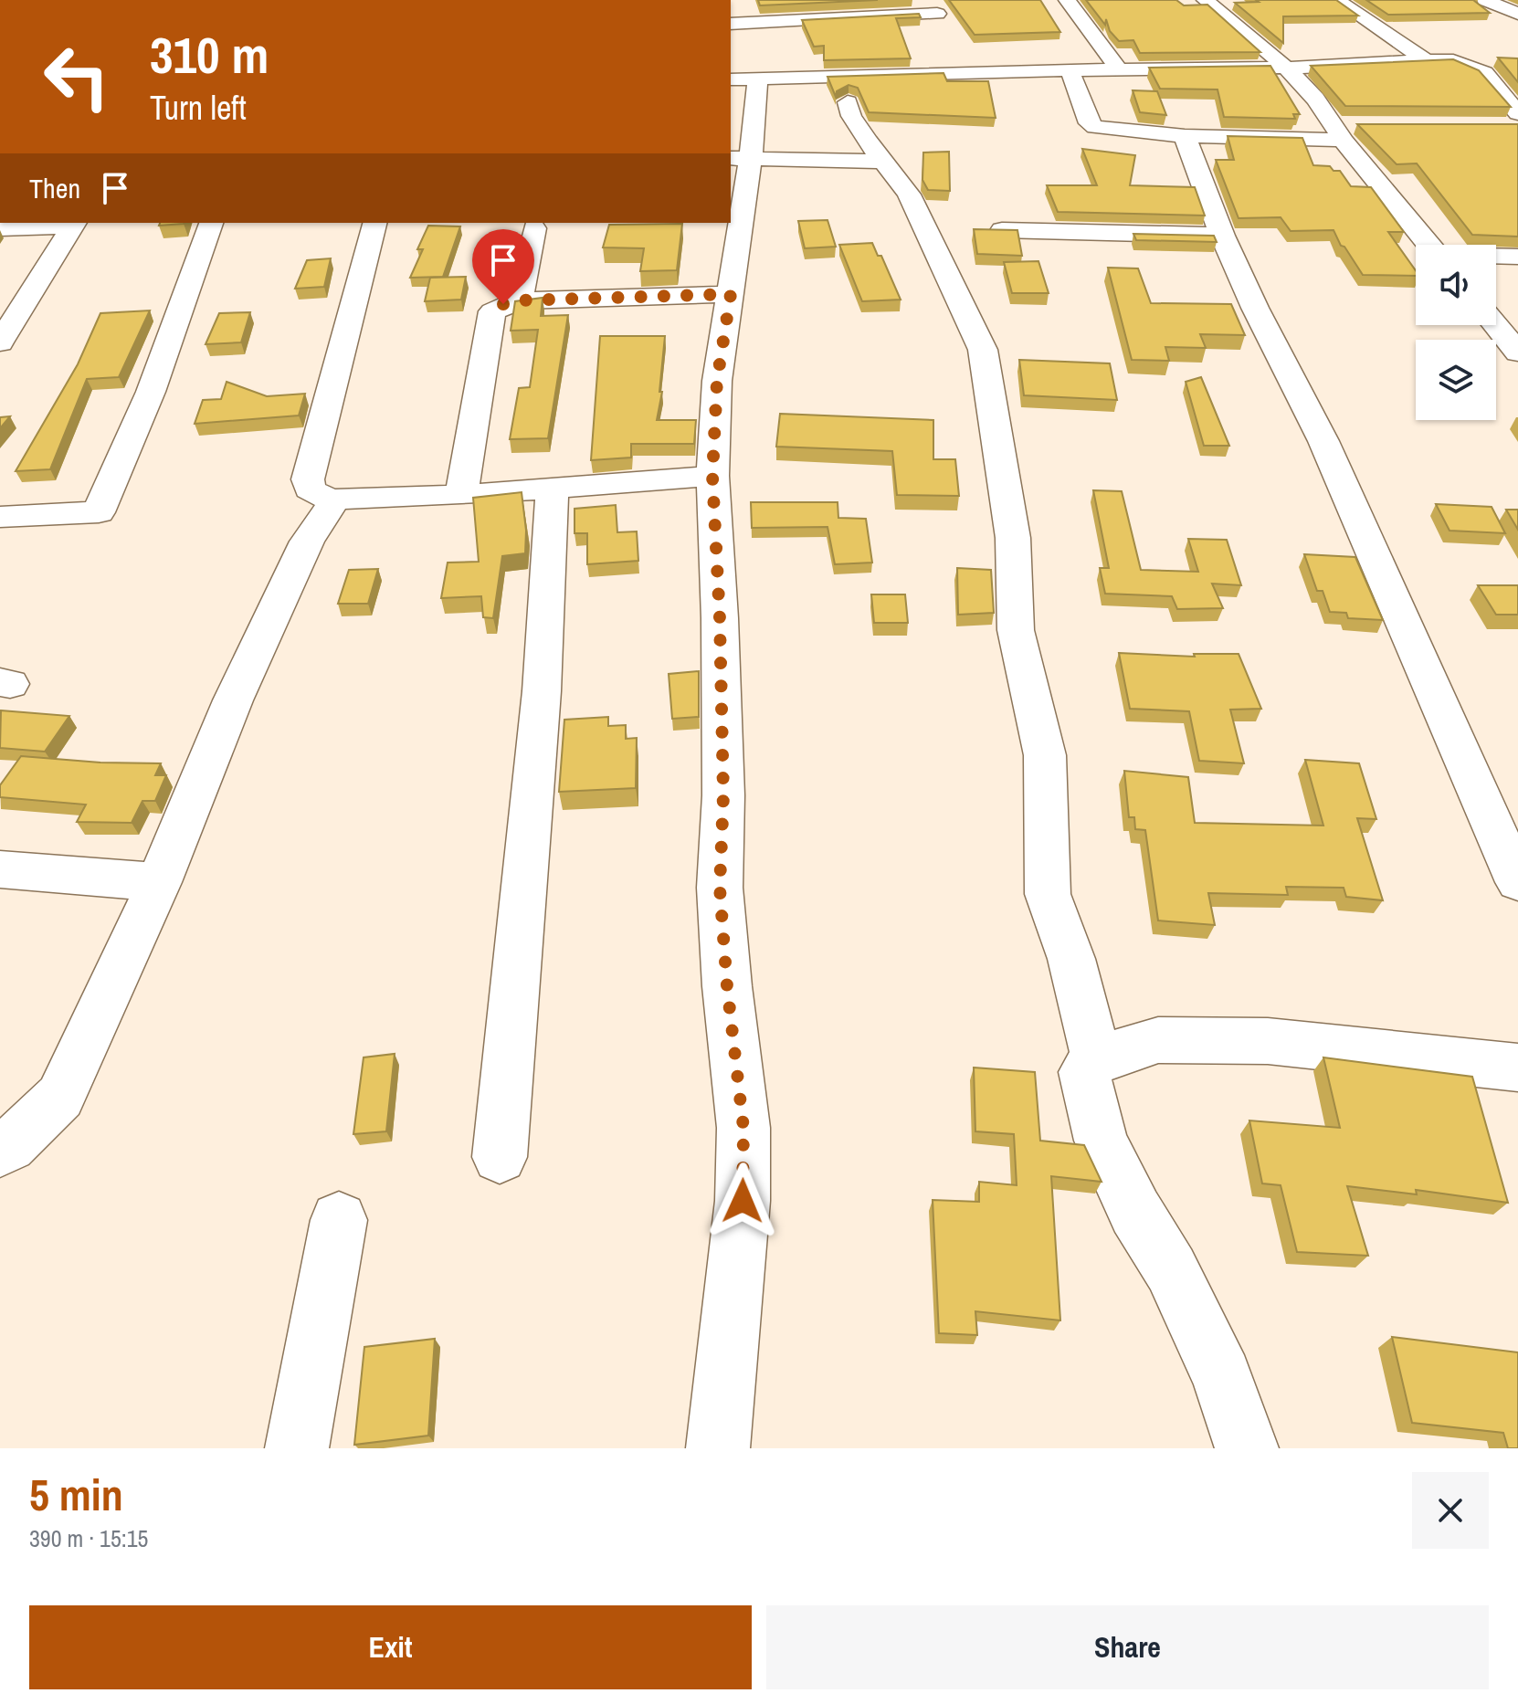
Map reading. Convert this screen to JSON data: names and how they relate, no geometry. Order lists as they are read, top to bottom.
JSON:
{
  "page": {
    "turn": ["310 m", "Turn left"],
    "then": "Then",
    "heading": ["5 min", "390 m · 15:15"],
    "buttons": ["Exit", "Share"]
  }
}
